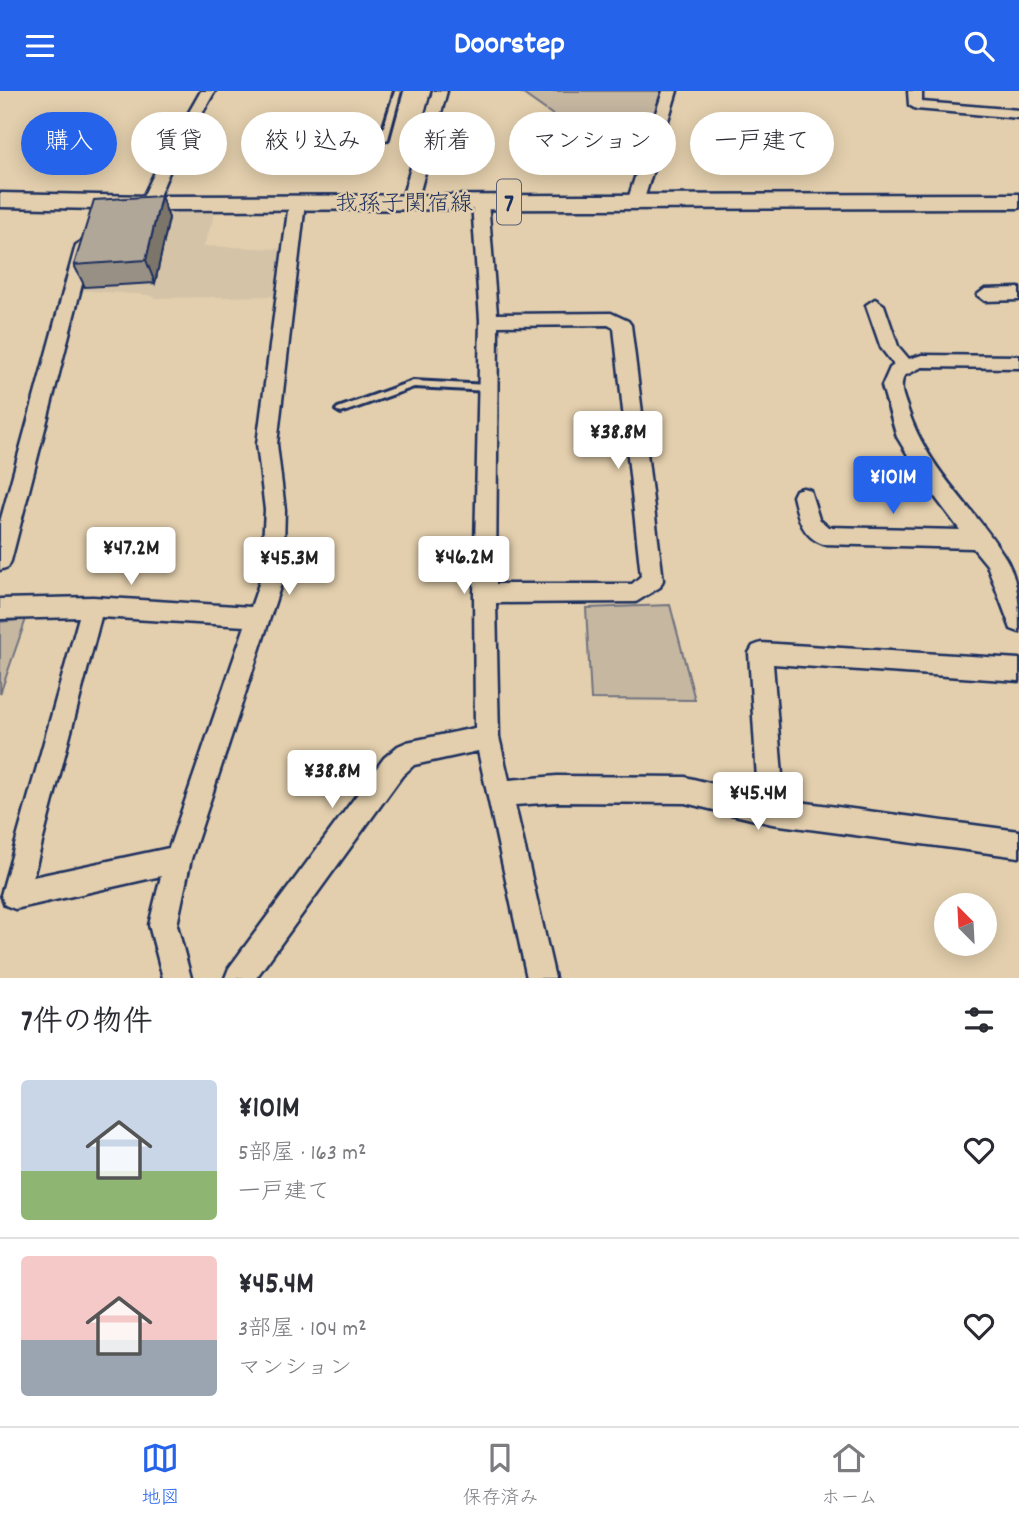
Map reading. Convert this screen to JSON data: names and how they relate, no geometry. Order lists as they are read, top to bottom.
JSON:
{
  "streets": {
    "main road": ["我孫子関宿線", "7"]
  },
  "north": "top left",
  "page": {
    "header": "Doorstep",
    "chip": [
      "購入",
      "賃貸",
      "絞り込み",
      "新着",
      "マンション",
      "一戸建て"
    ],
    "price": [
      "¥38.8M",
      "¥101M",
      "¥47.2M",
      "¥46.2M",
      "¥45.3M",
      "¥38.8M",
      "¥45.4M"
    ],
    "heading": "7件の物件",
    "list": [
      {
        "name": "¥101M",
        "note": "5部屋 · 163 m² · 一戸建て"
      },
      {
        "name": "¥45.4M",
        "note": "3部屋 · 104 m² · マンション"
      }
    ],
    "tabs": ["地図", "保存済み", "ホーム"]
  }
}
